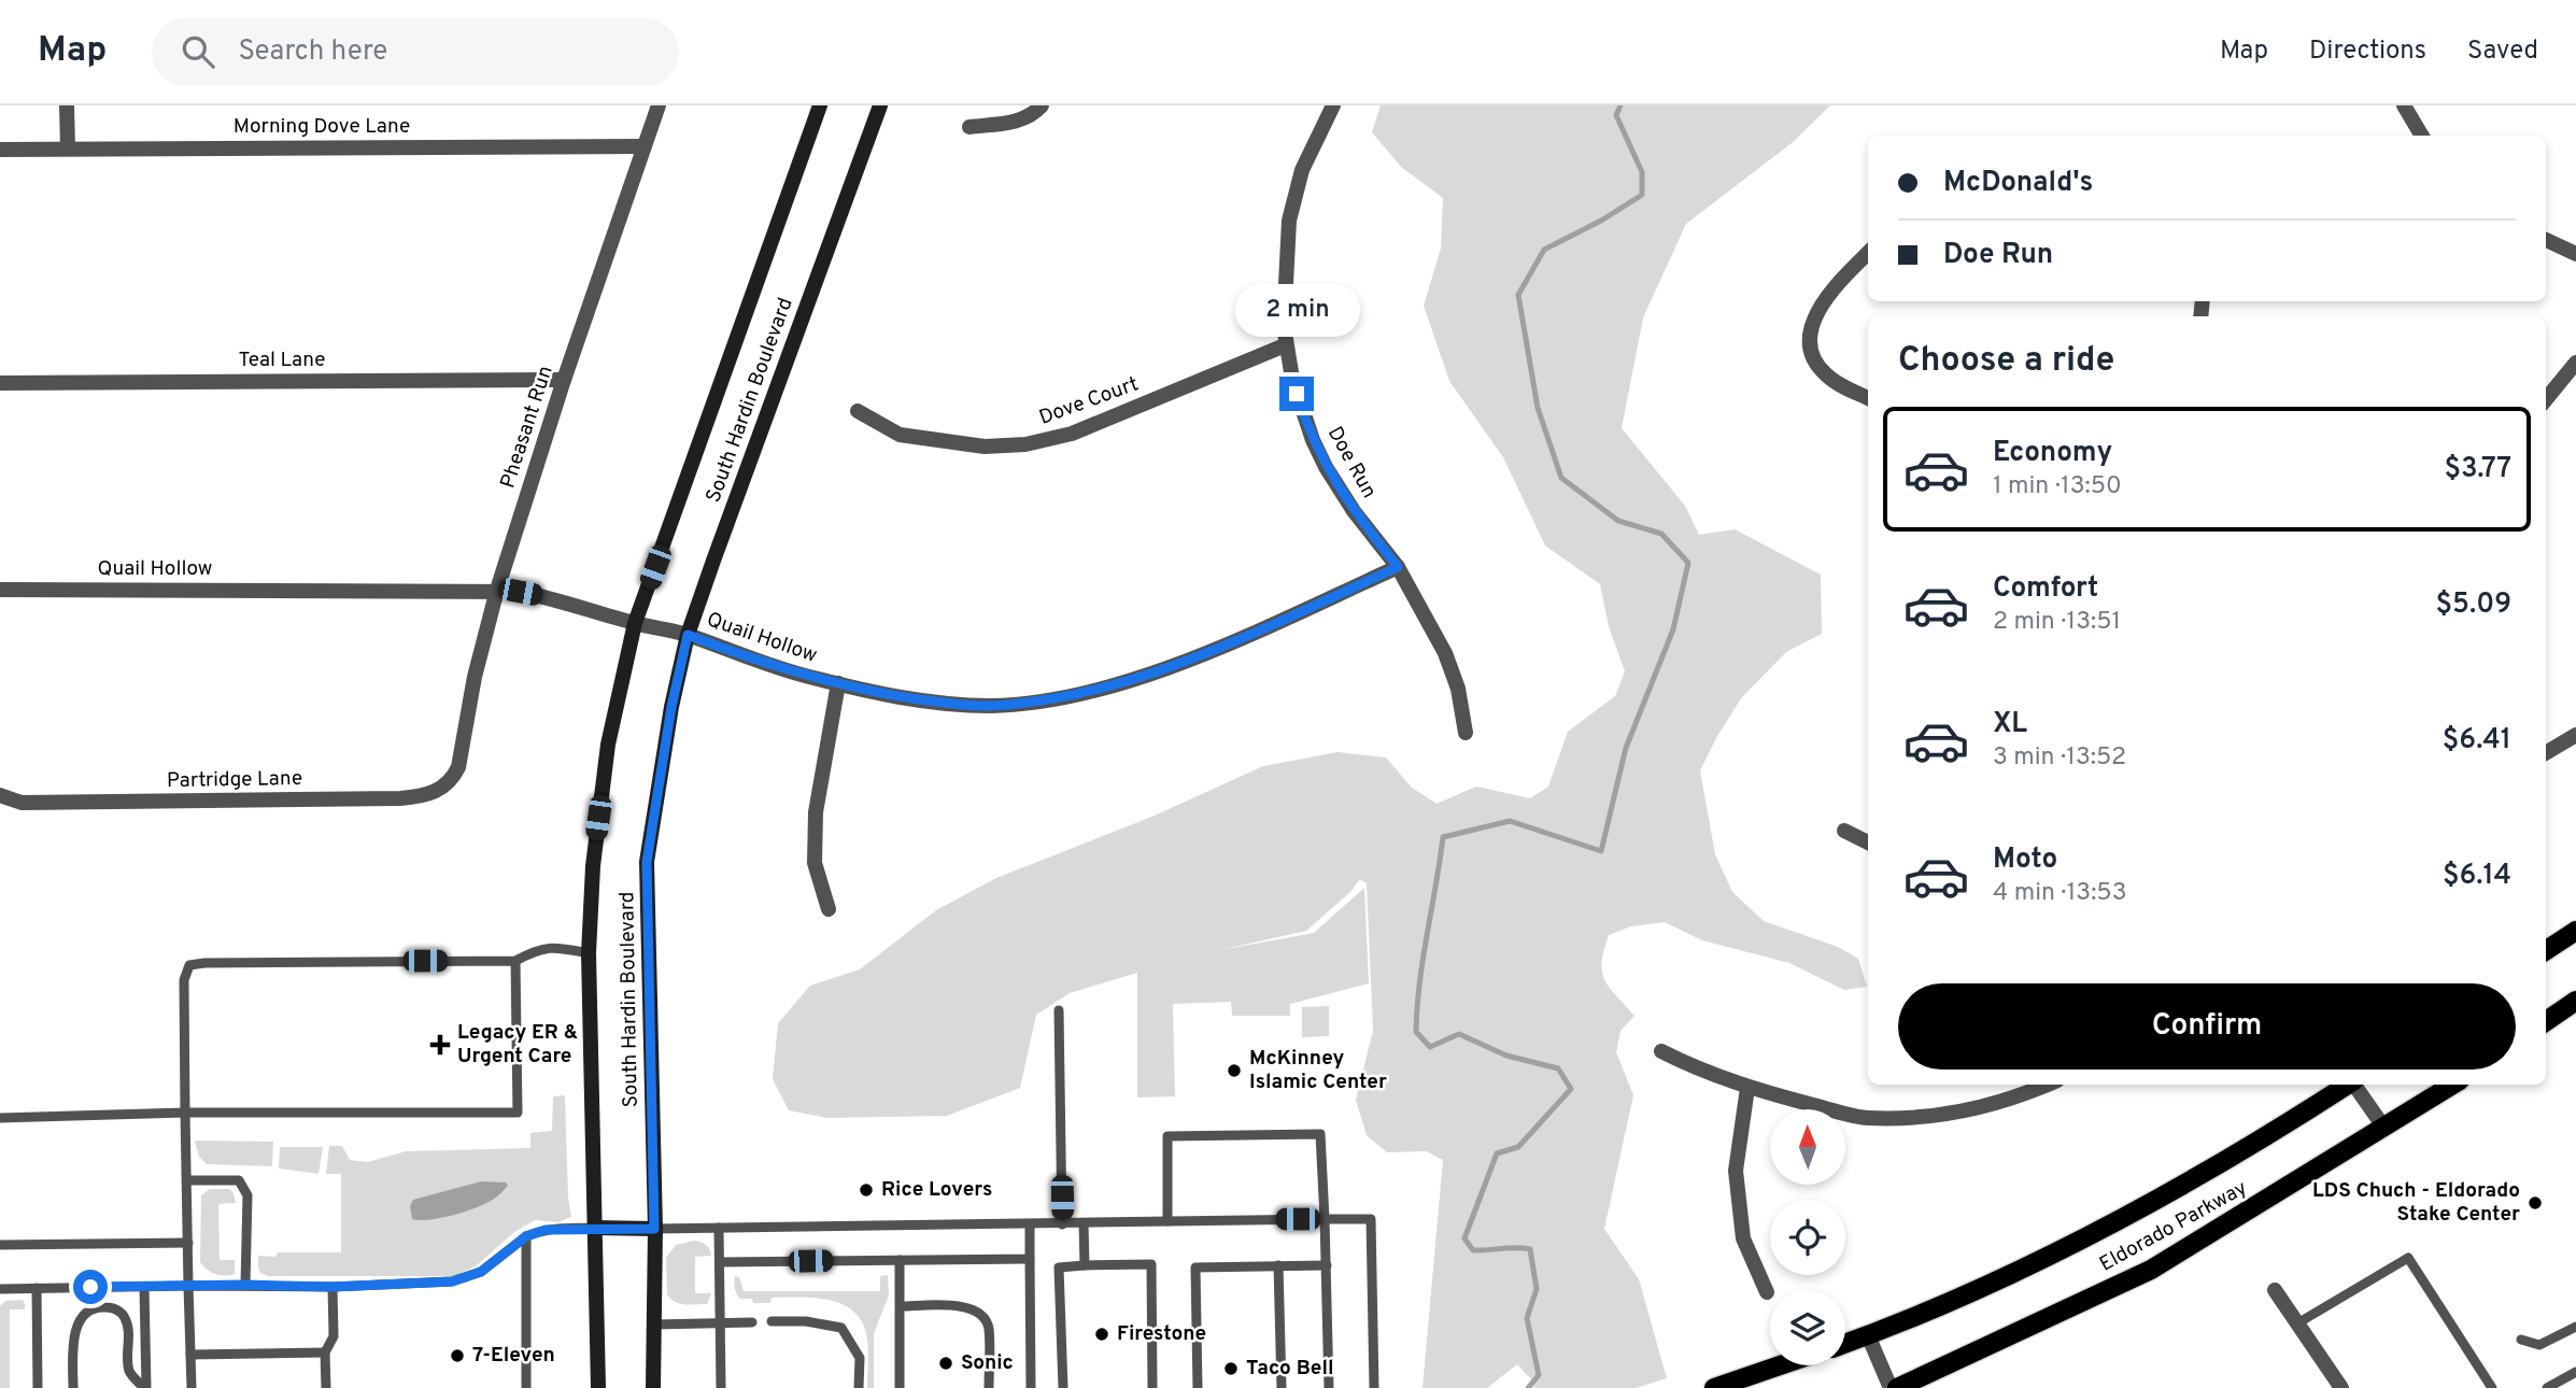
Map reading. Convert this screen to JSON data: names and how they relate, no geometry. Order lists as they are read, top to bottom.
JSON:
{
  "streets": {
    "main road": ["South Hardin Boulevard", "Eldorado Parkway"],
    "street": [
      "Morning Dove Lane",
      "Teal Lane",
      "Dove Court",
      "Pheasant Run",
      "Doe Run",
      "Quail Hollow",
      "Partridge Lane"
    ]
  },
  "crossings": [
    ["Morning Dove Lane", "Pheasant Run"],
    ["Teal Lane", "Pheasant Run"],
    ["South Hardin Boulevard", "Quail Hollow"],
    ["Dove Court", "Doe Run"],
    ["Pheasant Run", "Quail Hollow"],
    ["Pheasant Run", "Partridge Lane"],
    ["Doe Run", "Quail Hollow"]
  ],
  "places": {
    "health": ["Legacy ER & Urgent Care"],
    "other": [
      "McKinney Islamic Center",
      "Rice Lovers",
      "LDS Chuch - Eldorado Stake Center",
      "Firestone",
      "7-Eleven",
      "Sonic",
      "Taco Bell"
    ]
  },
  "north": "top",
  "page": {
    "header": "Map",
    "search": "Search here",
    "nav": ["Map", "Directions", "Saved"],
    "banner": ["McDonald's", "Doe Run"],
    "bubble": "2 min",
    "heading": "Choose a ride",
    "list": [
      {
        "name": "Economy",
        "note": "1 min · 13:50",
        "value": "$3.77"
      },
      {
        "name": "Comfort",
        "note": "2 min · 13:51",
        "value": "$5.09"
      },
      {
        "name": "XL",
        "note": "3 min · 13:52",
        "value": "$6.41"
      },
      {
        "name": "Moto",
        "note": "4 min · 13:53",
        "value": "$6.14"
      }
    ],
    "buttons": "Confirm"
  }
}
